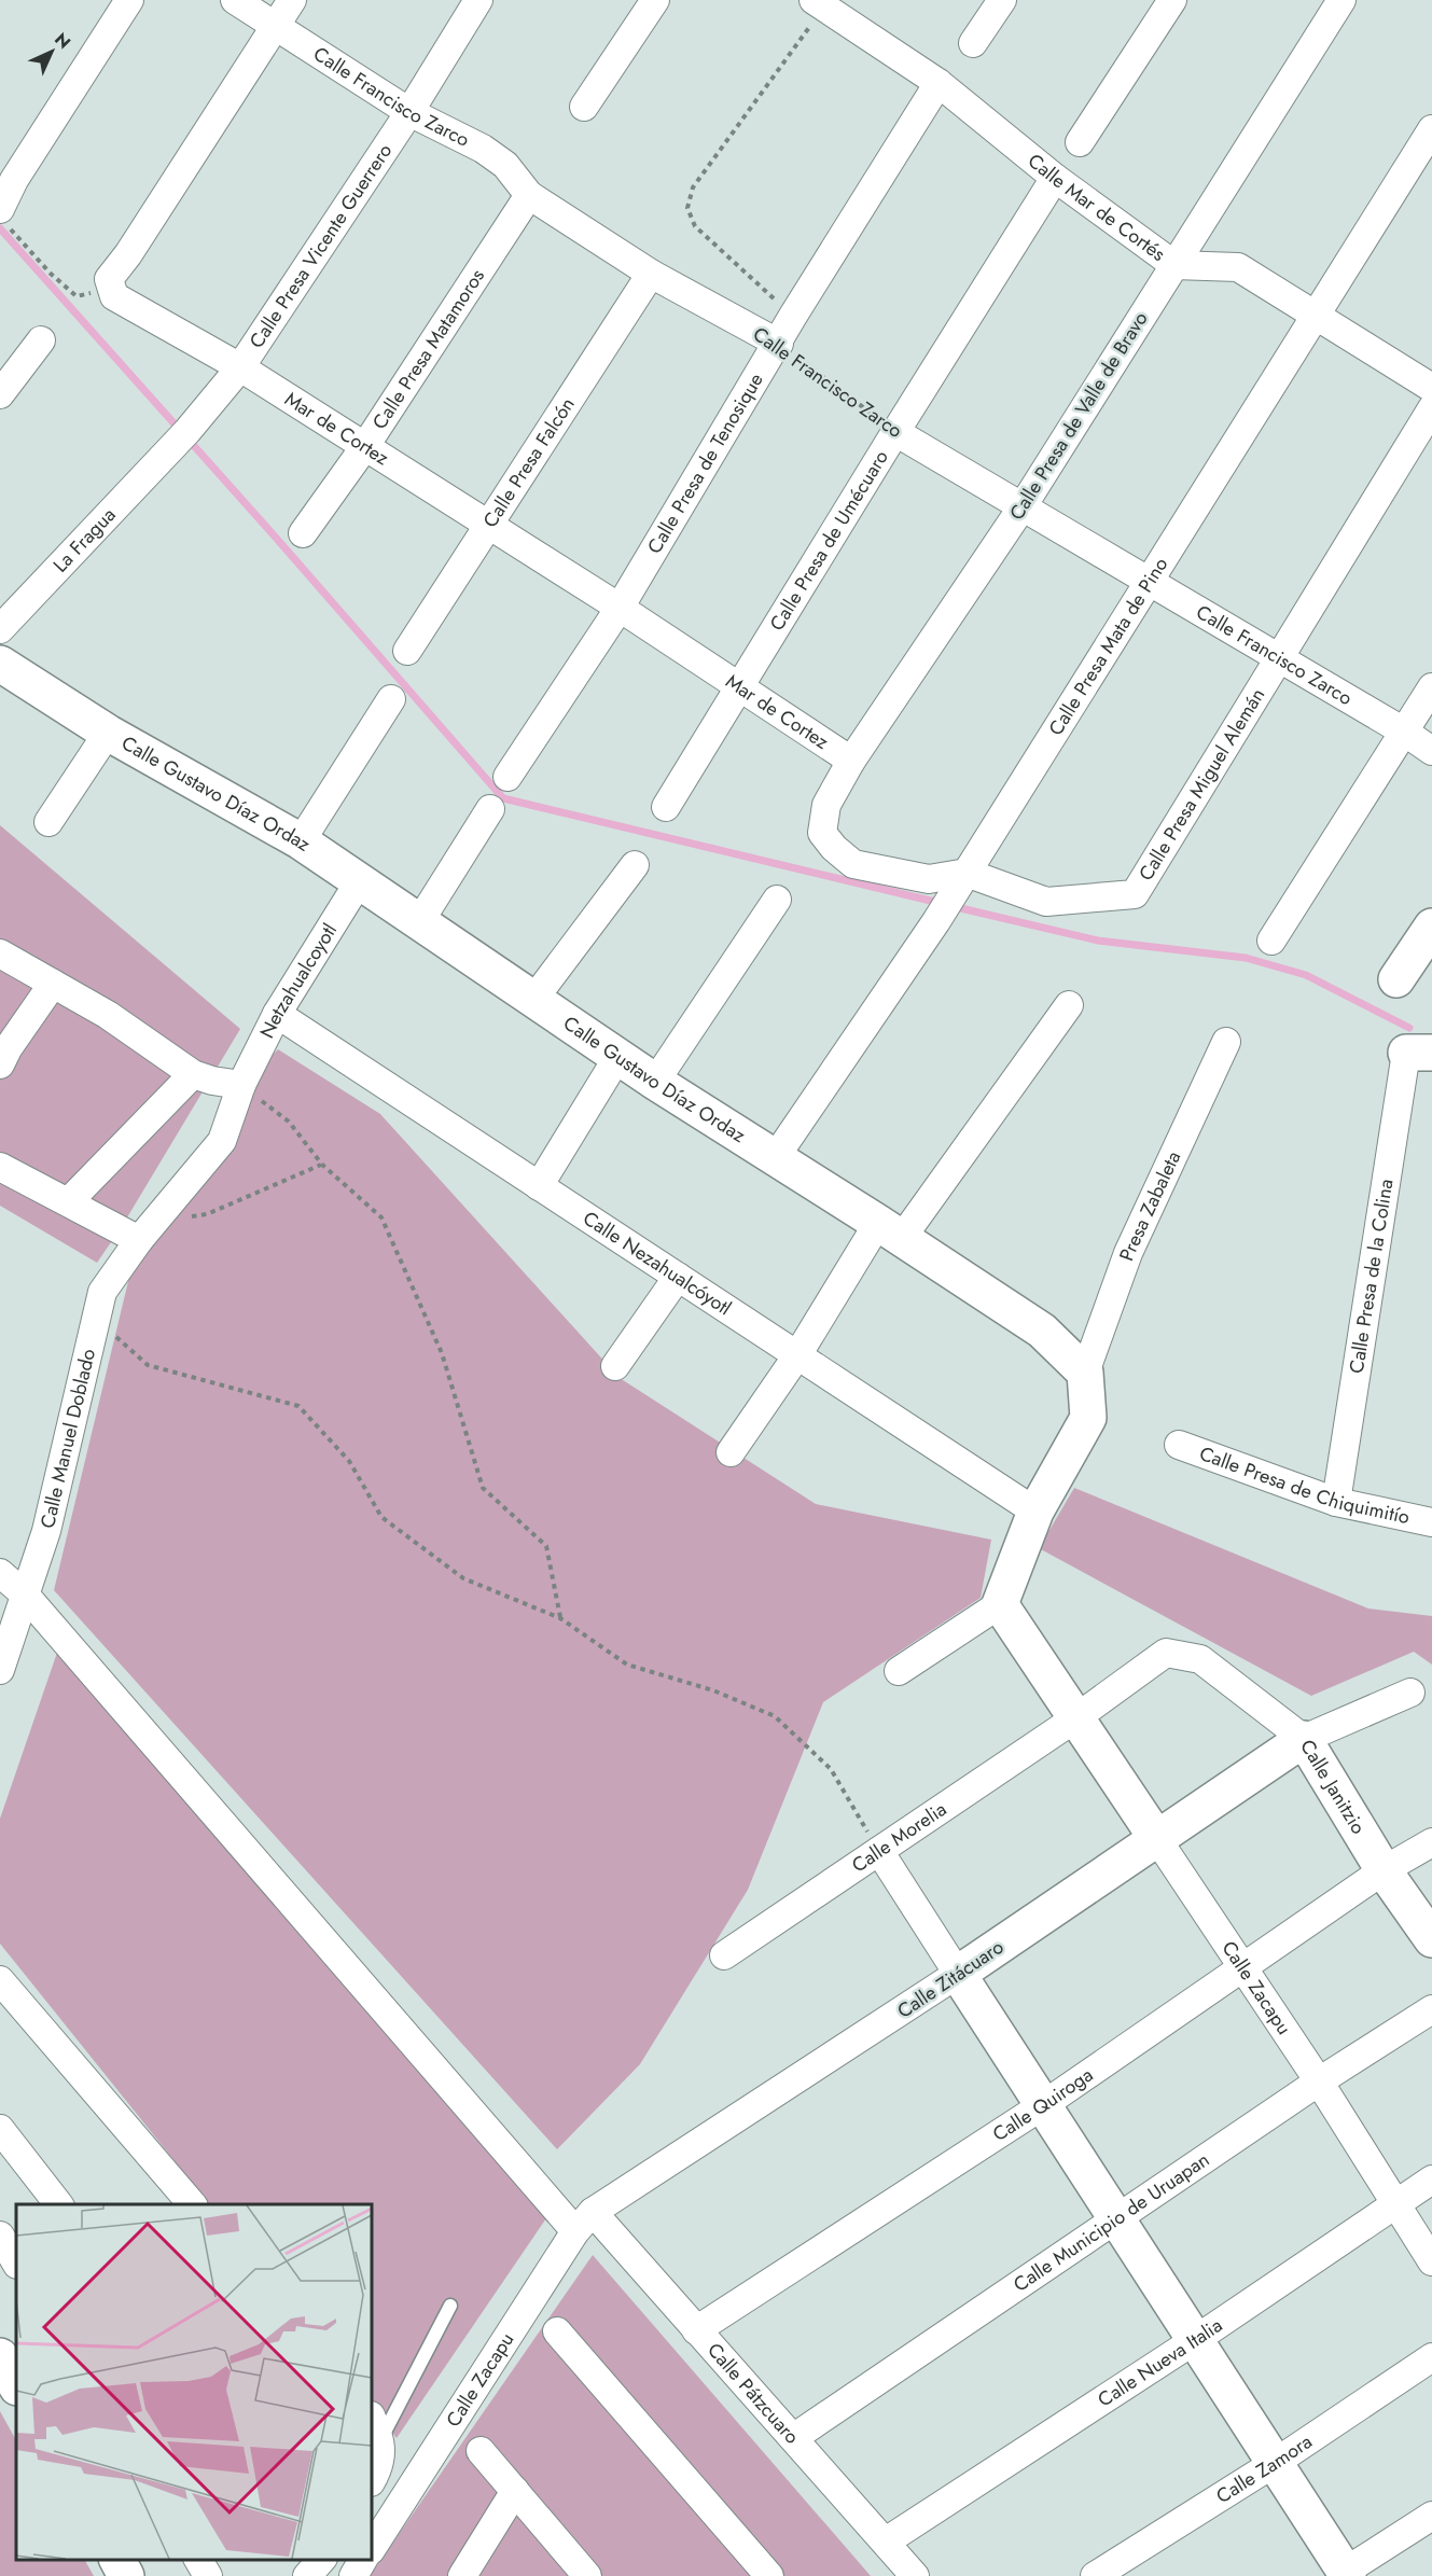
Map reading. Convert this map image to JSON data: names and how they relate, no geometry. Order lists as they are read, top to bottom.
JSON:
{
  "streets": {
    "street": [
      "Calle Francisco Zarco",
      "Calle Mar de Cortés",
      "Calle Presa Vicente Guerrero",
      "Calle Presa Matamoros",
      "Calle Presa de Valle de Bravo",
      "Mar de Cortez",
      "Calle Presa Falcón",
      "Calle Presa de Tenosique",
      "La Fragua",
      "Calle Presa de Umécuaro",
      "Calle Presa Mata de Pino",
      "Calle Presa Miguel Alemán",
      "Calle Gustavo Díaz Ordaz",
      "Netzahualcoyotl",
      "Presa Zabaleta",
      "Calle Nezahualcóyotl",
      "Calle Presa de la Colina",
      "Calle Manuel Doblado",
      "Calle Presa de Chiquimitío",
      "Calle Janitzio",
      "Calle Morelia",
      "Calle Zitácuaro",
      "Calle Zacapu",
      "Calle Quiroga",
      "Calle Municipio de Uruapan",
      "Calle Nueva Italia",
      "Calle Pátzcuaro",
      "Calle Zamora"
    ]
  },
  "crossings": [
    ["Calle Francisco Zarco", "Calle Presa Vicente Guerrero"],
    ["Calle Francisco Zarco", "Calle Presa Matamoros"],
    ["Calle Francisco Zarco", "Calle Presa de Valle de Bravo"],
    ["Calle Francisco Zarco", "Calle Presa Falcón"],
    ["Calle Francisco Zarco", "Calle Presa de Tenosique"],
    ["Calle Francisco Zarco", "Calle Presa de Umécuaro"],
    ["Calle Francisco Zarco", "Calle Presa Mata de Pino"],
    ["Calle Francisco Zarco", "Calle Presa Miguel Alemán"],
    ["Calle Mar de Cortés", "Calle Presa de Valle de Bravo"],
    ["Calle Mar de Cortés", "Calle Presa de Tenosique"],
    ["Calle Mar de Cortés", "Calle Presa de Umécuaro"],
    ["Calle Mar de Cortés", "Calle Presa Mata de Pino"],
    ["Calle Presa Vicente Guerrero", "Mar de Cortez"],
    ["Calle Presa Vicente Guerrero", "La Fragua"],
    ["Calle Presa Matamoros", "Mar de Cortez"],
    ["Calle Presa de Valle de Bravo", "Mar de Cortez"],
    ["Calle Presa de Valle de Bravo", "Calle Presa Mata de Pino"],
    ["Calle Presa de Valle de Bravo", "Calle Presa Miguel Alemán"],
    ["Mar de Cortez", "Calle Presa Falcón"],
    ["Mar de Cortez", "Calle Presa de Tenosique"],
    ["Mar de Cortez", "Calle Presa de Umécuaro"],
    ["Calle Presa Mata de Pino", "Calle Presa Miguel Alemán"],
    ["Calle Presa Mata de Pino", "Calle Gustavo Díaz Ordaz"],
    ["Calle Gustavo Díaz Ordaz", "Netzahualcoyotl"],
    ["Calle Gustavo Díaz Ordaz", "Presa Zabaleta"],
    ["Netzahualcoyotl", "Calle Nezahualcóyotl"],
    ["Netzahualcoyotl", "Calle Manuel Doblado"],
    ["Calle Presa de la Colina", "Calle Presa de Chiquimitío"],
    ["Calle Manuel Doblado", "Calle Pátzcuaro"],
    ["Calle Janitzio", "Calle Morelia"],
    ["Calle Janitzio", "Calle Zitácuaro"],
    ["Calle Janitzio", "Calle Quiroga"],
    ["Calle Morelia", "Calle Zacapu"],
    ["Calle Zitácuaro", "Calle Zacapu"],
    ["Calle Zitácuaro", "Calle Pátzcuaro"],
    ["Calle Zacapu", "Calle Quiroga"],
    ["Calle Zacapu", "Calle Municipio de Uruapan"],
    ["Calle Zacapu", "Calle Nueva Italia"],
    ["Calle Zacapu", "Calle Pátzcuaro"],
    ["Calle Quiroga", "Calle Pátzcuaro"],
    ["Calle Municipio de Uruapan", "Calle Pátzcuaro"],
    ["Calle Nueva Italia", "Calle Pátzcuaro"]
  ],
  "north": "top right"
}
